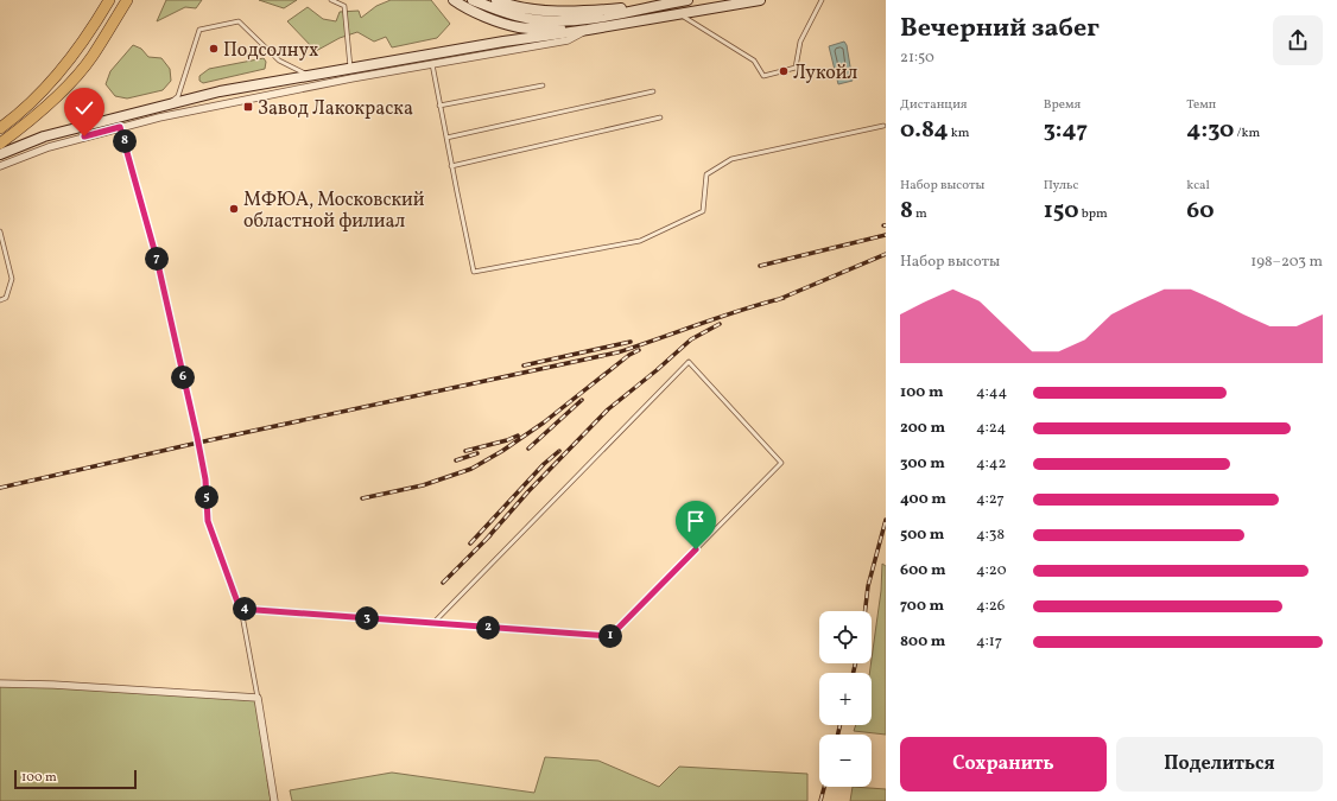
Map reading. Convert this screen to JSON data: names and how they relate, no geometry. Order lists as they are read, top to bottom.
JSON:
{
  "places": {
    "other": ["Подсолнух", "Лукойл", "МФЮА, Московский областной филиал"],
    "transit": ["Завод Лакокраска"]
  },
  "scale_bar": "100 m",
  "page": {
    "heading": ["Вечерний забег", "21:50"],
    "stats": [
      ["Дистанция", "0.84 km"],
      ["Время", "3:47"],
      ["Темп", "4:30 /km"],
      ["Набор высоты", "8 m"],
      ["Пульс", "150 bpm"],
      ["kcal", "60"]
    ],
    "pins": [
      "8",
      "7",
      "6",
      "5",
      "4",
      "3",
      "2",
      "1"
    ],
    "chart": ["Набор высоты", "198–203 m"],
    "list": [
      {
        "name": "100 m",
        "note": "4:44"
      },
      {
        "name": "200 m",
        "note": "4:24"
      },
      {
        "name": "300 m",
        "note": "4:42"
      },
      {
        "name": "400 m",
        "note": "4:27"
      },
      {
        "name": "500 m",
        "note": "4:38"
      },
      {
        "name": "600 m",
        "note": "4:20"
      },
      {
        "name": "700 m",
        "note": "4:26"
      },
      {
        "name": "800 m",
        "note": "4:17"
      }
    ],
    "map_buttons": ["+", "−"],
    "buttons": ["Сохранить", "Поделиться"],
    "scale": "100 m"
  }
}
